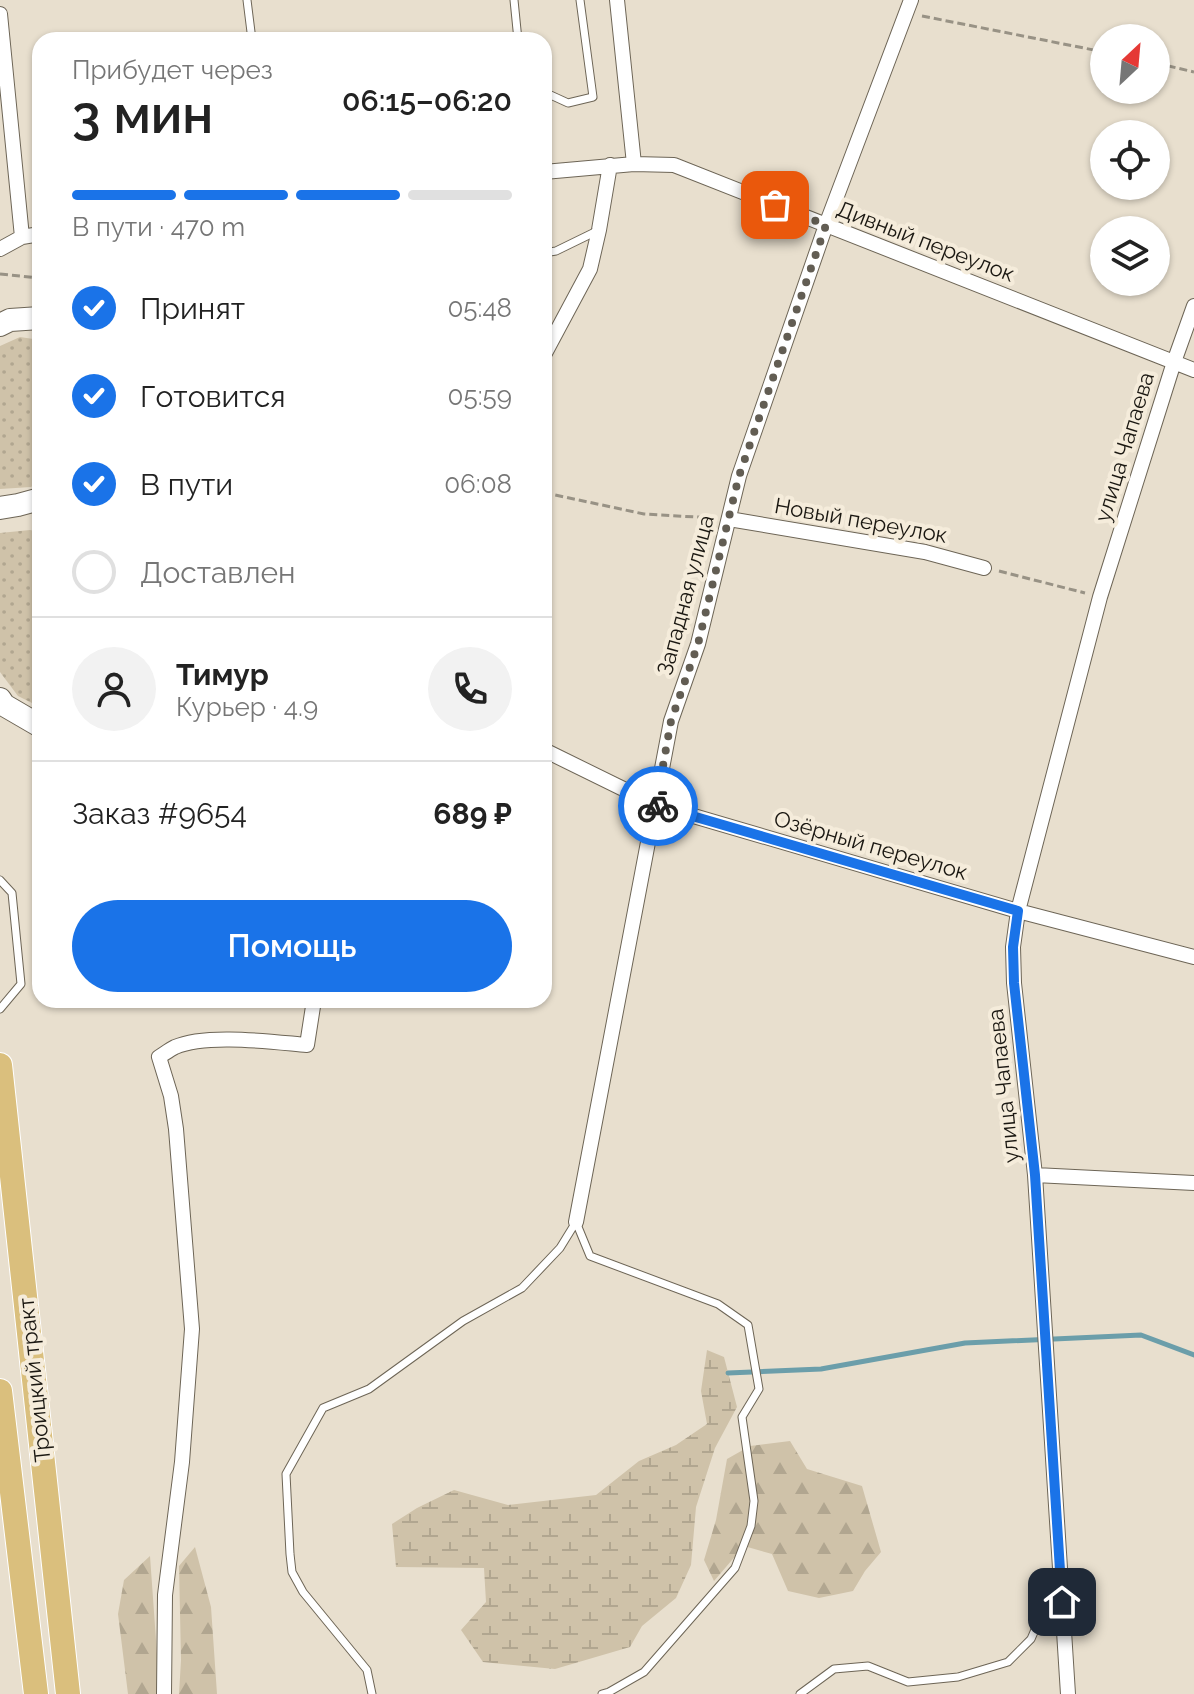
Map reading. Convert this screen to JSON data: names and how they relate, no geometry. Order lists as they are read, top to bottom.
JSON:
{
  "streets": {
    "main road": ["Троицкий тракт"],
    "street": [
      "Дивный переулок",
      "улица Чапаева",
      "Новый переулок",
      "Западная улица",
      "Озёрный переулок"
    ]
  },
  "crossings": [
    ["Дивный переулок", "улица Чапаева"],
    ["Дивный переулок", "Западная улица"],
    ["улица Чапаева", "Озёрный переулок"],
    ["Новый переулок", "Западная улица"],
    ["Западная улица", "Озёрный переулок"]
  ],
  "north": "top right",
  "page": {
    "heading": ["3 мин", "Прибудет через", "06:15–06:20"],
    "panel": [
      "Тимур",
      "Курьер · 4.9",
      "Заказ #9654",
      "689 ₽"
    ],
    "bar": "В пути · 470 m",
    "list": [
      ["Принят", "05:48"],
      ["Готовится", "05:59"],
      ["В пути", "06:08"],
      "Доставлен"
    ],
    "buttons": "Помощь"
  }
}
